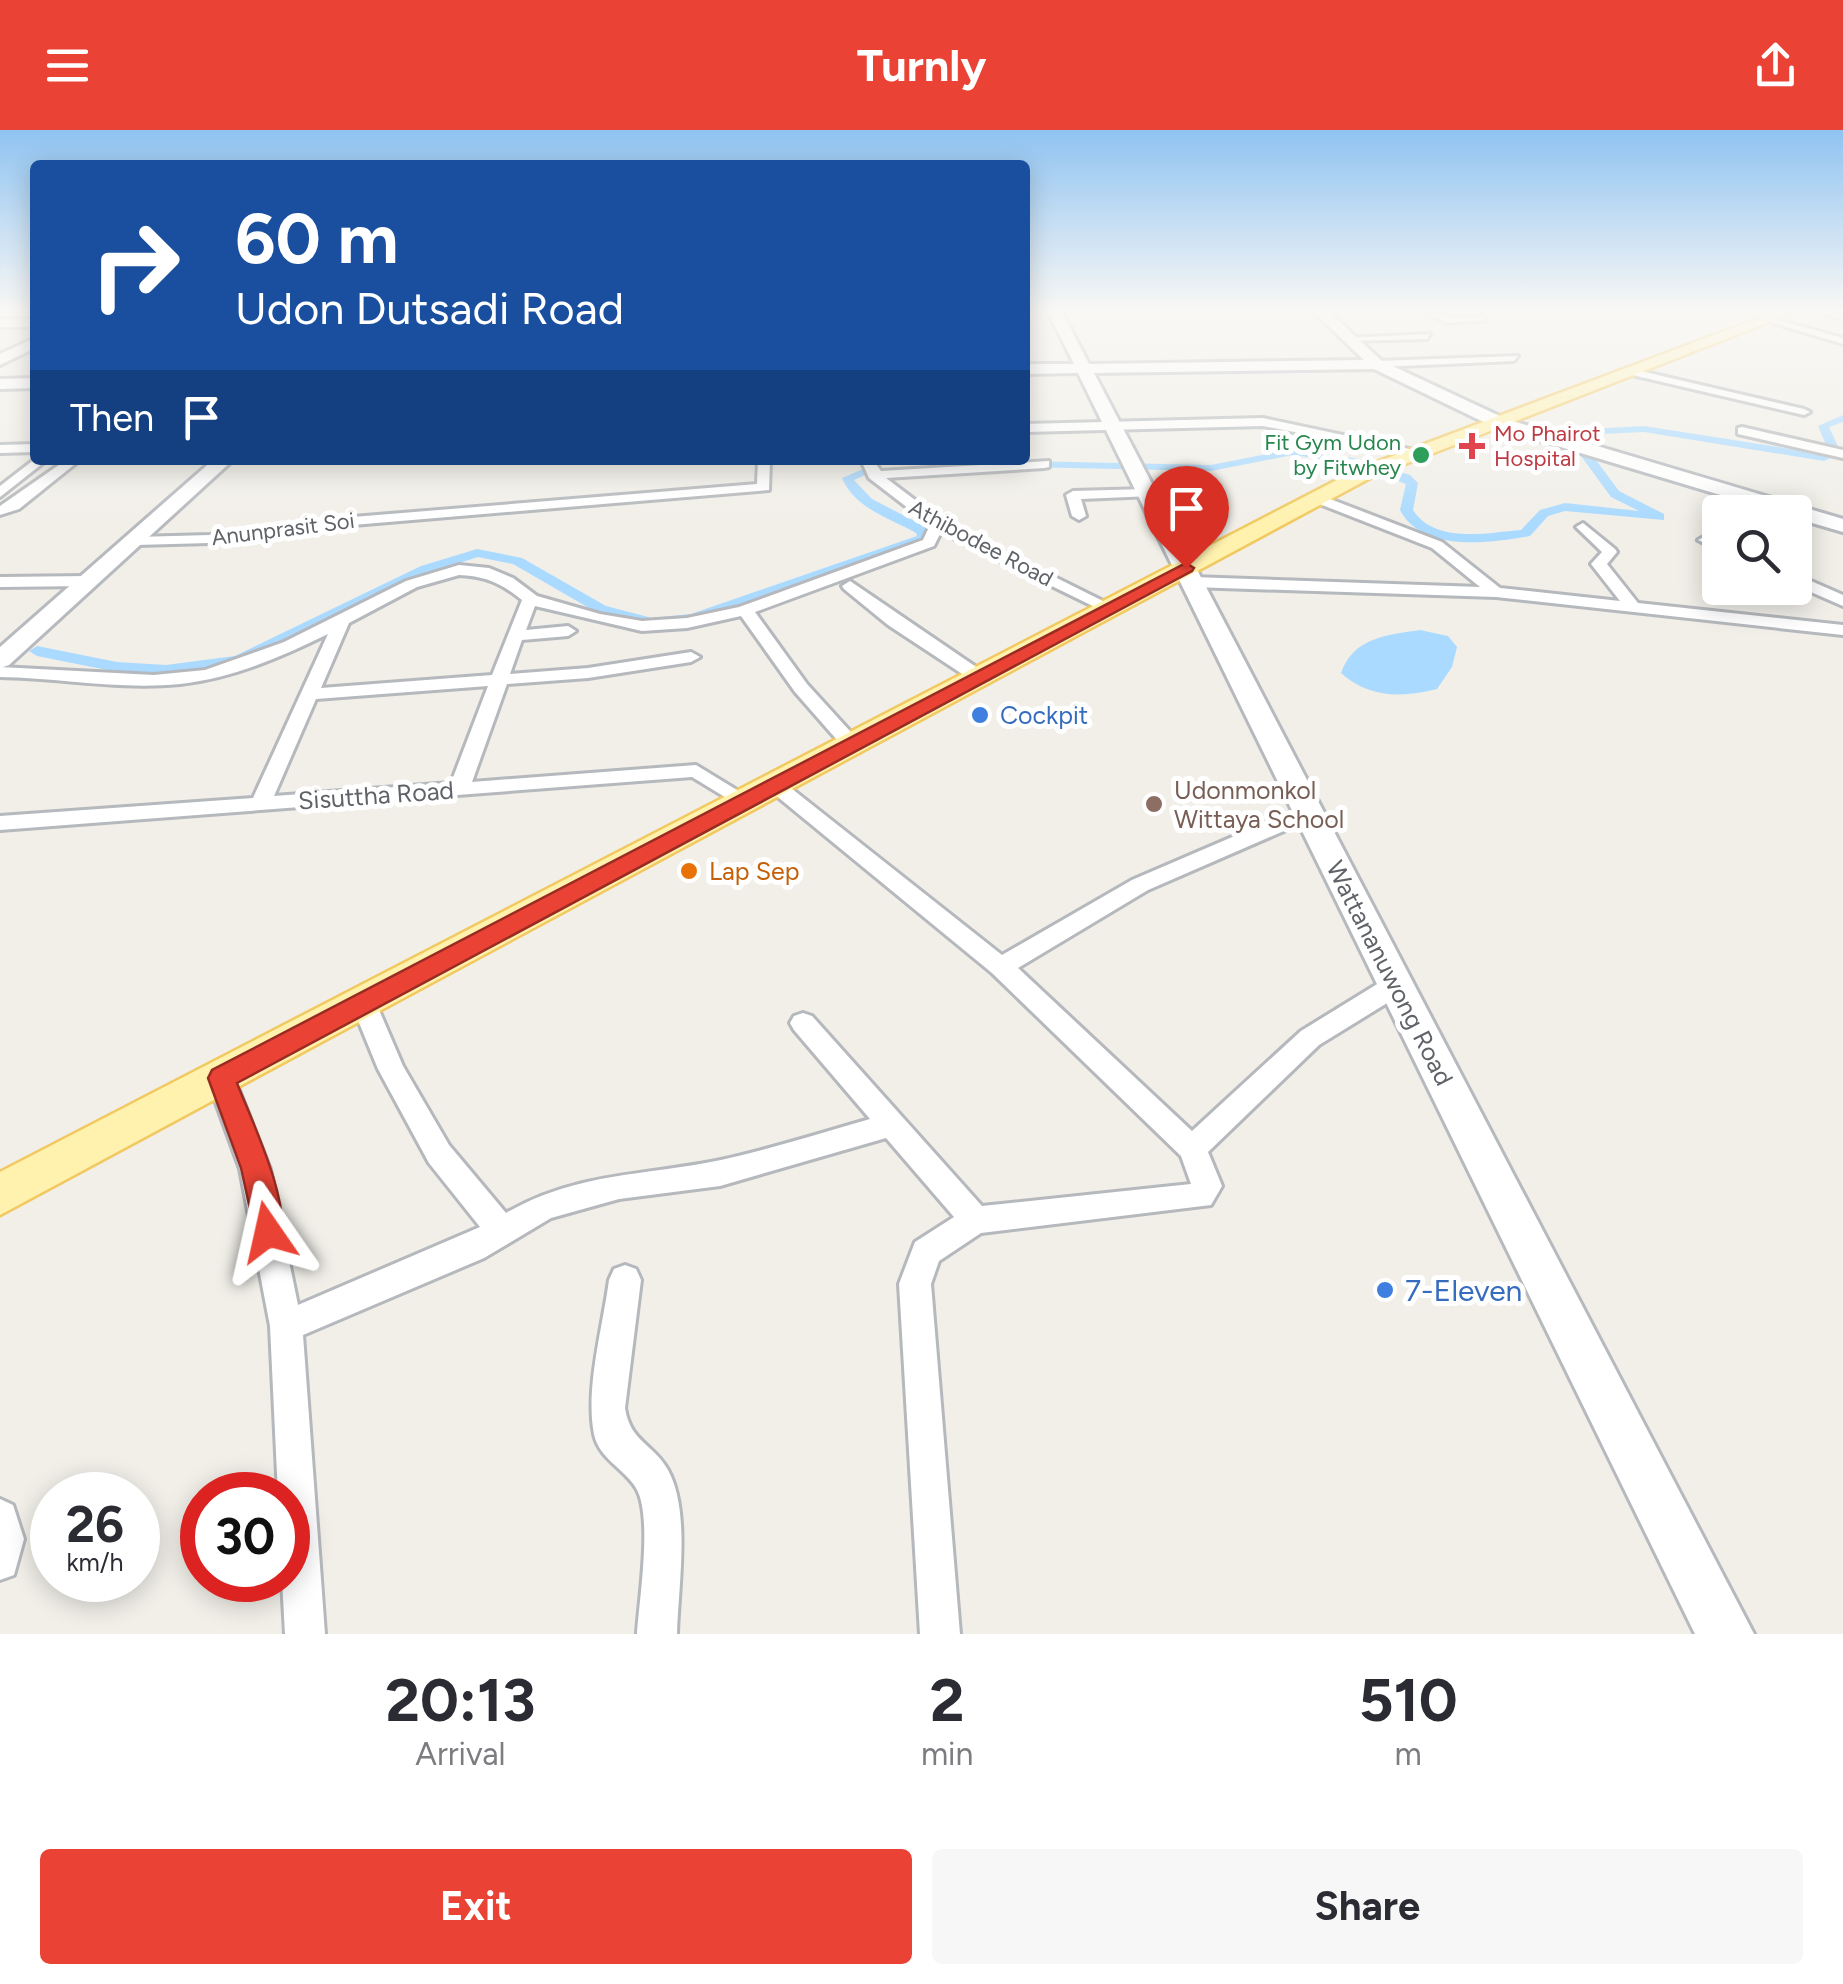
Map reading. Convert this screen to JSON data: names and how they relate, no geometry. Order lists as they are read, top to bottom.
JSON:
{
  "streets": {
    "street": [
      "Anunprasit Soi",
      "Athibodee Road",
      "Sisuttha Road",
      "Wattananuwong Road"
    ]
  },
  "places": {
    "health": ["Mo Phairot Hospital"],
    "other": [
      "Fit Gym Udon by Fitwhey",
      "Cockpit",
      "Udonmonkol Wittaya School",
      "Lap Sep",
      "7-Eleven"
    ]
  },
  "page": {
    "header": "Turnly",
    "turn": ["60 m", "Udon Dutsadi Road"],
    "then": "Then",
    "speed": "26 km/h",
    "limit": "30",
    "eta": [
      "20:13",
      "Arrival",
      "2",
      "min",
      "510",
      "m"
    ],
    "buttons": ["Exit", "Share"]
  }
}
